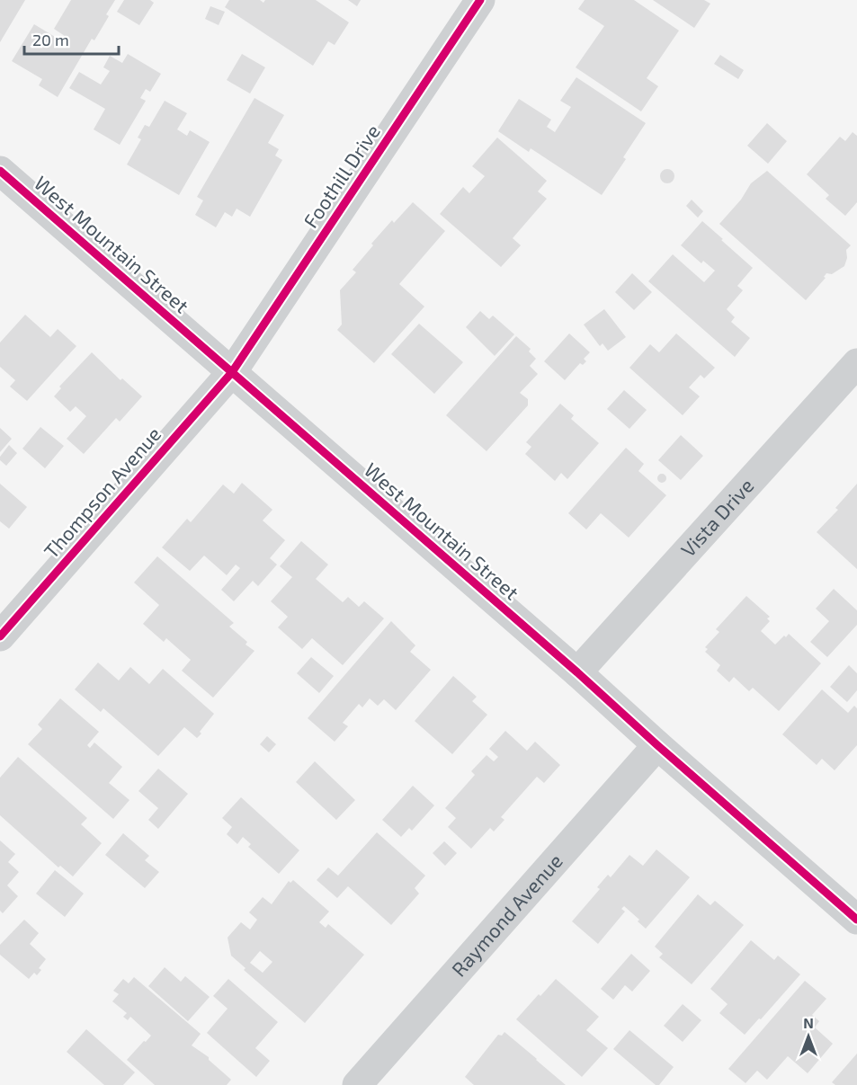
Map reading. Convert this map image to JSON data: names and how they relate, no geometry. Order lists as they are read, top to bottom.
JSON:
{
  "streets": {
    "street": [
      "Foothill Drive",
      "West Mountain Street",
      "Thompson Avenue",
      "Vista Drive",
      "Raymond Avenue"
    ]
  },
  "crossings": [
    ["Foothill Drive", "West Mountain Street"],
    ["Foothill Drive", "Thompson Avenue"],
    ["West Mountain Street", "Thompson Avenue"],
    ["West Mountain Street", "Vista Drive"],
    ["West Mountain Street", "Raymond Avenue"]
  ],
  "scale_bar": "20 m",
  "north": "top"
}
